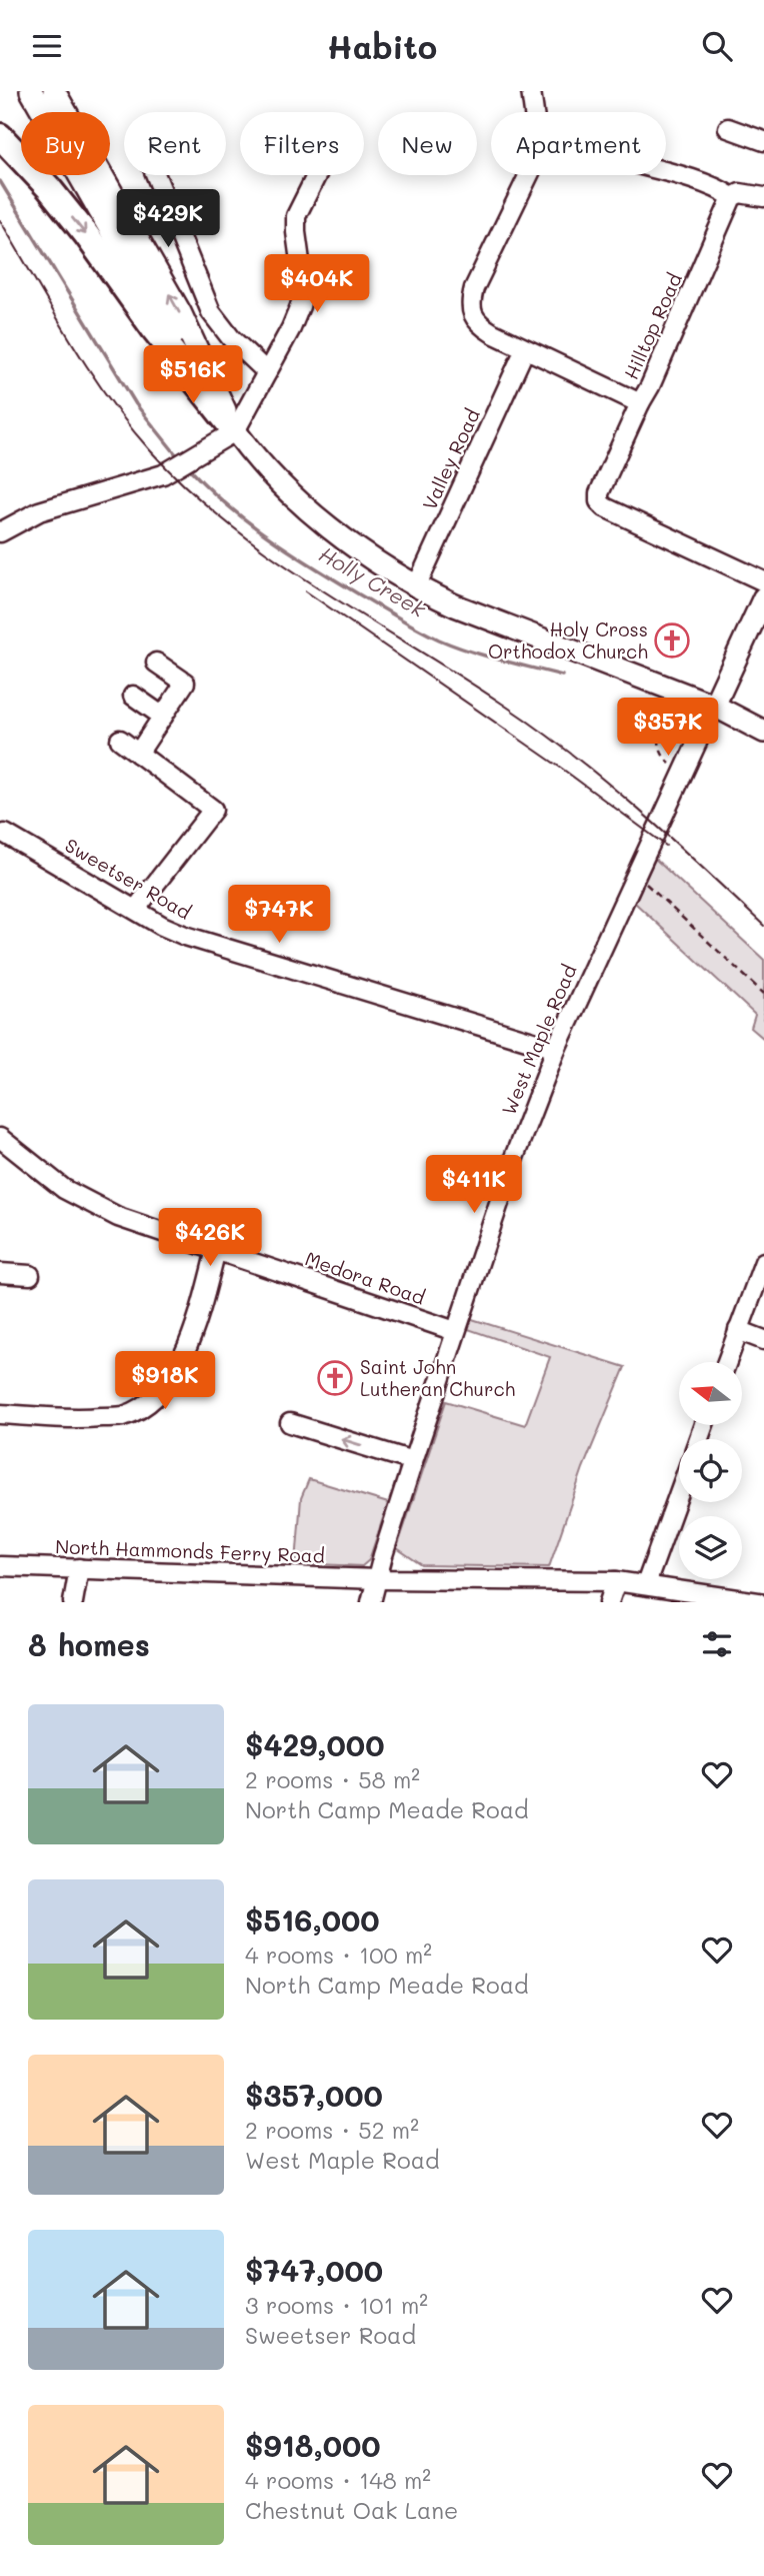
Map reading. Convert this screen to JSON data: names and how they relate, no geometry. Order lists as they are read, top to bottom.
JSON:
{
  "streets": {
    "street": [
      "Hilltop Road",
      "Valley Road",
      "Sweetser Road",
      "West Maple Road",
      "Medora Road",
      "North Hammonds Ferry Road"
    ]
  },
  "crossings": [
    ["Sweetser Road", "West Maple Road"],
    ["West Maple Road", "Medora Road"],
    ["West Maple Road", "North Hammonds Ferry Road"]
  ],
  "water": ["Holly Creek"],
  "places": {
    "church": ["Holy Cross Orthodox Church", "Saint John Lutheran Church"]
  },
  "north": "left",
  "page": {
    "header": "Habito",
    "chip": [
      "Buy",
      "Rent",
      "Filters",
      "New",
      "Apartment"
    ],
    "price": [
      "$429K",
      "$404K",
      "$516K",
      "$357K",
      "$747K",
      "$411K",
      "$426K",
      "$918K"
    ],
    "heading": "8 homes",
    "list": [
      {
        "name": "$429,000",
        "note": "2 rooms · 58 m² · North Camp Meade Road"
      },
      {
        "name": "$516,000",
        "note": "4 rooms · 100 m² · North Camp Meade Road"
      },
      {
        "name": "$357,000",
        "note": "2 rooms · 52 m² · West Maple Road"
      },
      {
        "name": "$747,000",
        "note": "3 rooms · 101 m² · Sweetser Road"
      },
      {
        "name": "$918,000",
        "note": "4 rooms · 148 m² · Chestnut Oak Lane"
      }
    ]
  }
}
